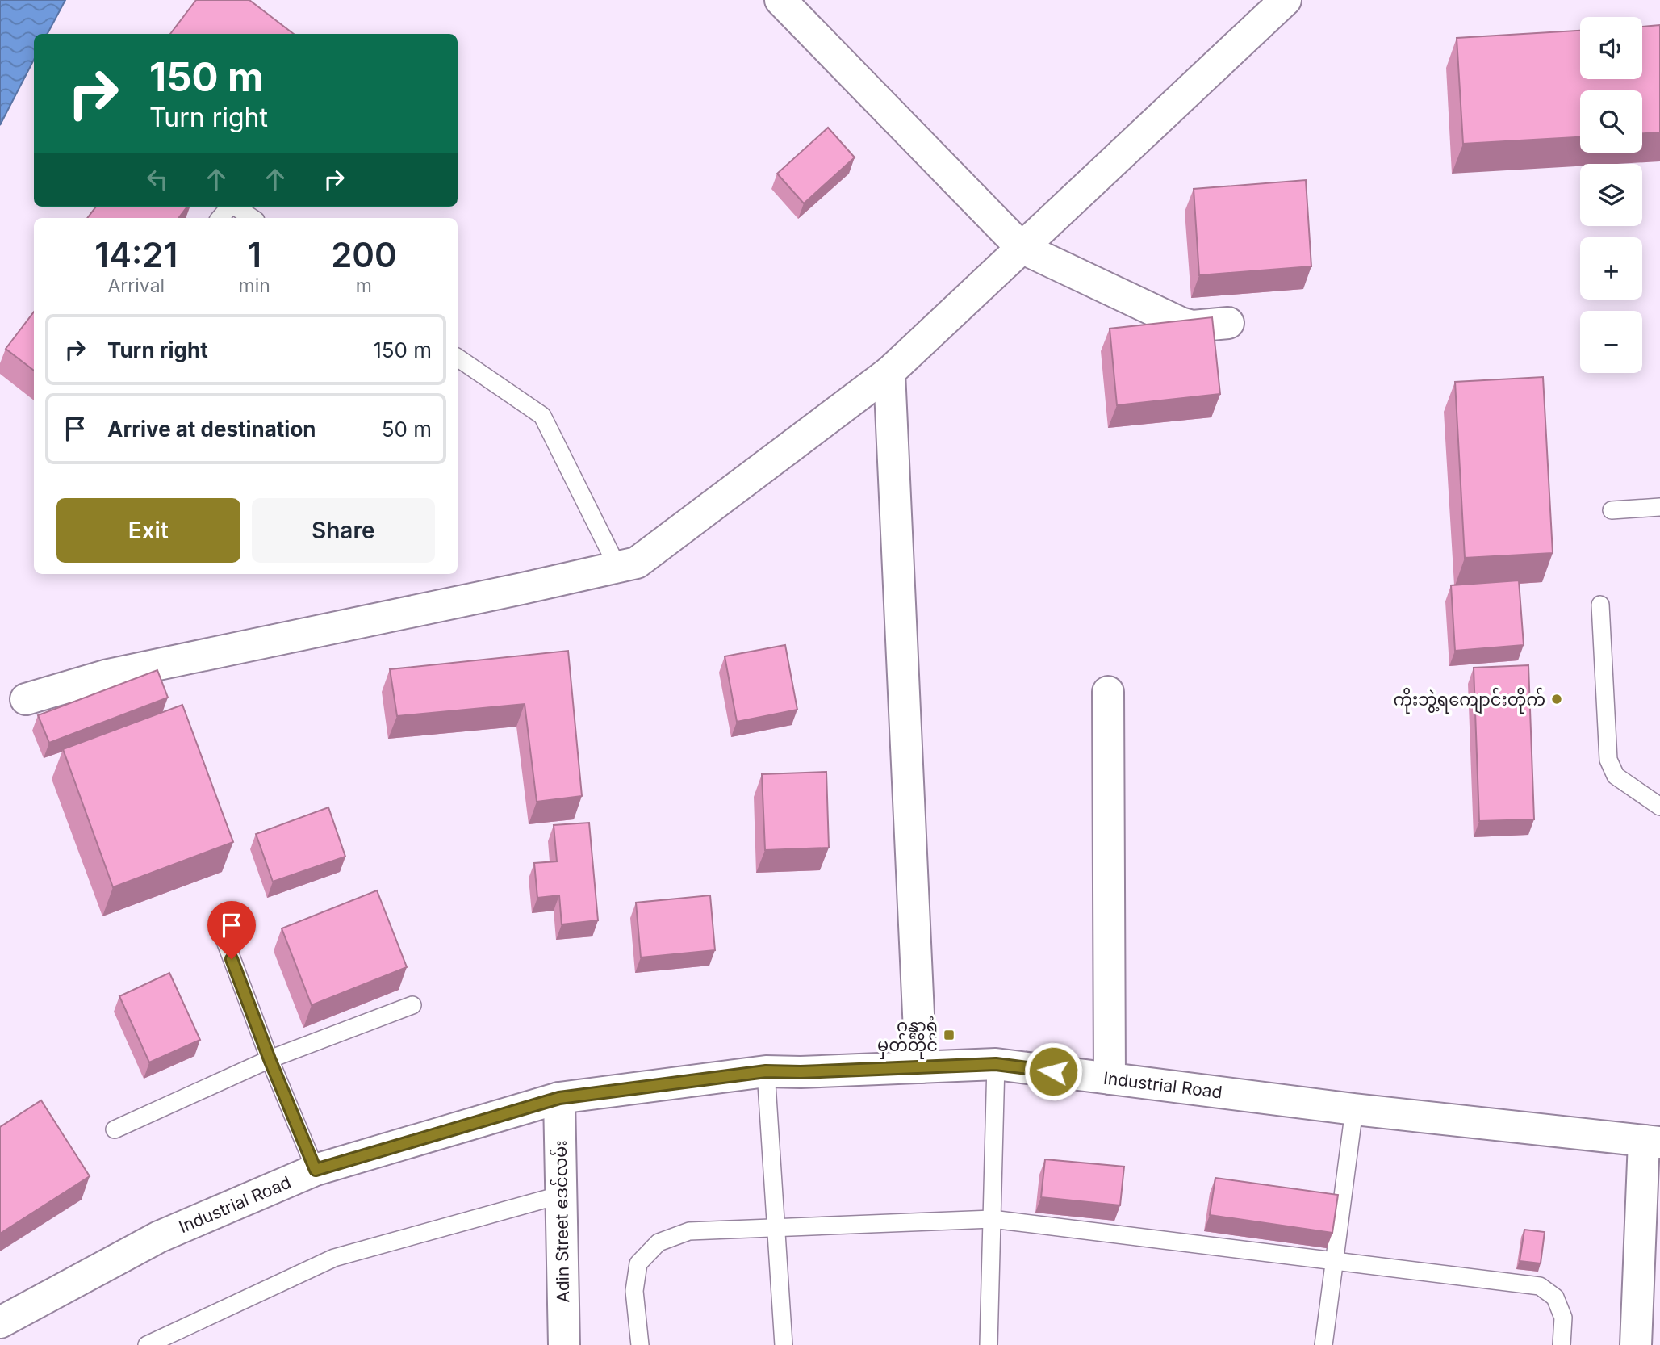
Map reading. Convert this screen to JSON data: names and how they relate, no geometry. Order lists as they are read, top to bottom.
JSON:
{
  "streets": {
    "street": ["Industrial Road", "Adin Street ဧဒင်လမ်း"]
  },
  "crossings": [
    ["Industrial Road", "Adin Street ဧဒင်လမ်း"]
  ],
  "places": {
    "other": ["ကိုးဘွဲ့ရကျောင်းတိုက်"],
    "transit": ["ဂန္ဓာရုံ မှတ်တိုင်"]
  },
  "page": {
    "map_buttons": ["+", "−"],
    "turn": ["150 m", "Turn right"],
    "eta": [
      "14:21",
      "Arrival",
      "1",
      "min",
      "200",
      "m"
    ],
    "list": [
      {
        "name": "Turn right",
        "value": "150 m"
      },
      {
        "name": "Arrive at destination",
        "value": "50 m"
      }
    ],
    "buttons": ["Exit", "Share"]
  }
}
